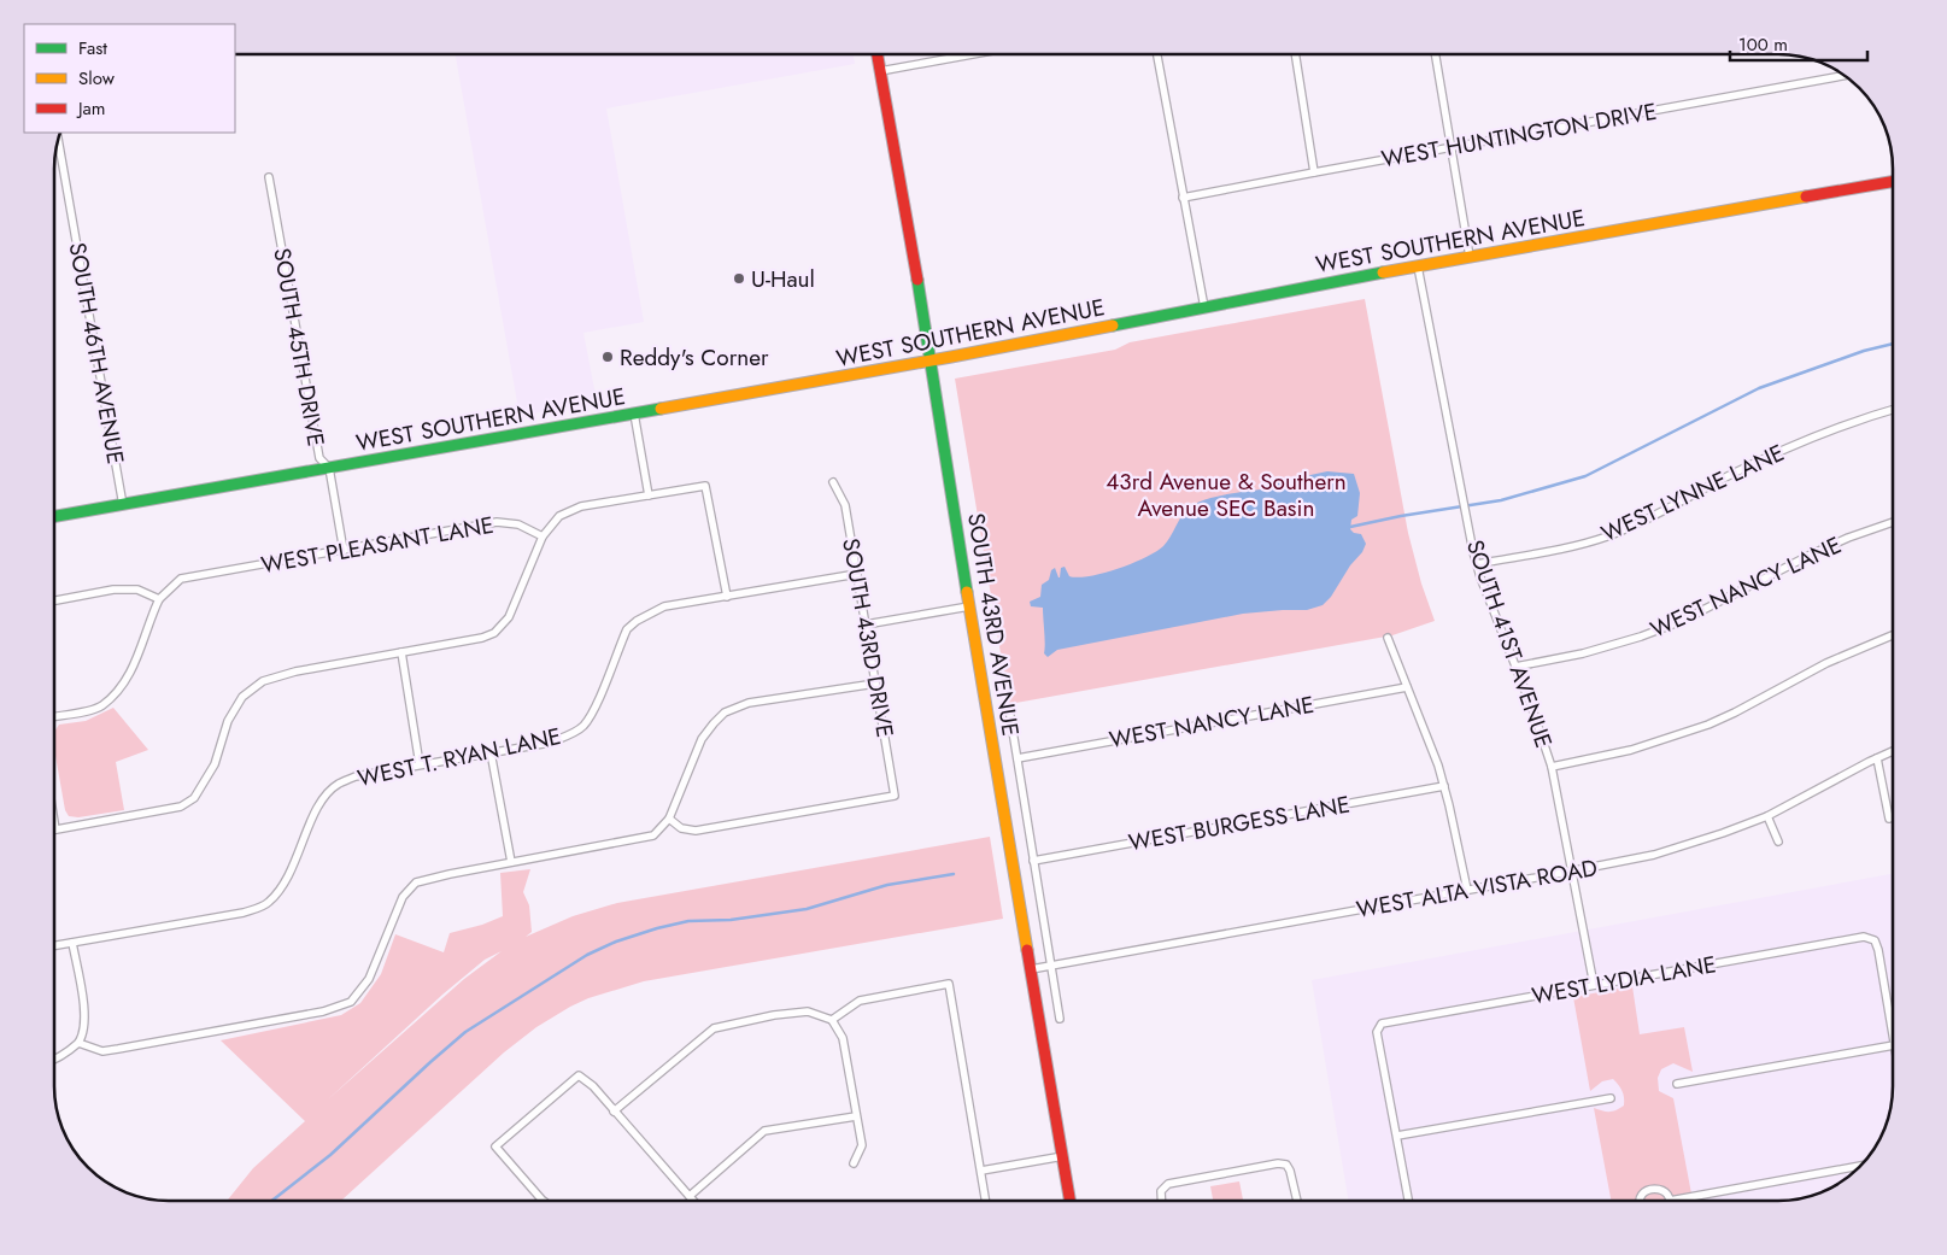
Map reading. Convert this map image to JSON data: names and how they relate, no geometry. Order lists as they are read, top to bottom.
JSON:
{
  "streets": {
    "main road": ["WEST SOUTHERN AVENUE", "SOUTH 43RD AVENUE"],
    "street": [
      "WEST HUNTINGTON DRIVE",
      "SOUTH 45TH DRIVE",
      "SOUTH 46TH AVENUE",
      "WEST LYNNE LANE",
      "WEST PLEASANT LANE",
      "WEST NANCY LANE",
      "SOUTH 43RD DRIVE",
      "SOUTH 41ST AVENUE",
      "WEST T. RYAN LANE",
      "WEST BURGESS LANE",
      "WEST ALTA VISTA ROAD",
      "WEST LYDIA LANE"
    ]
  },
  "crossings": [
    ["WEST SOUTHERN AVENUE", "SOUTH 45TH DRIVE"],
    ["WEST SOUTHERN AVENUE", "SOUTH 46TH AVENUE"],
    ["WEST SOUTHERN AVENUE", "SOUTH 43RD AVENUE"],
    ["WEST SOUTHERN AVENUE", "SOUTH 41ST AVENUE"],
    ["SOUTH 45TH DRIVE", "WEST PLEASANT LANE"],
    ["WEST LYNNE LANE", "SOUTH 41ST AVENUE"],
    ["WEST NANCY LANE", "SOUTH 43RD AVENUE"],
    ["WEST NANCY LANE", "SOUTH 41ST AVENUE"],
    ["SOUTH 43RD AVENUE", "WEST BURGESS LANE"],
    ["SOUTH 43RD AVENUE", "WEST ALTA VISTA ROAD"],
    ["SOUTH 41ST AVENUE", "WEST ALTA VISTA ROAD"],
    ["SOUTH 41ST AVENUE", "WEST LYDIA LANE"]
  ],
  "parks": ["43rd Avenue & Southern Avenue SEC Basin"],
  "places": ["U-Haul", "Reddy's Corner"],
  "legend": ["Fast", "Slow", "Jam"],
  "scale_bar": "100 m"
}
